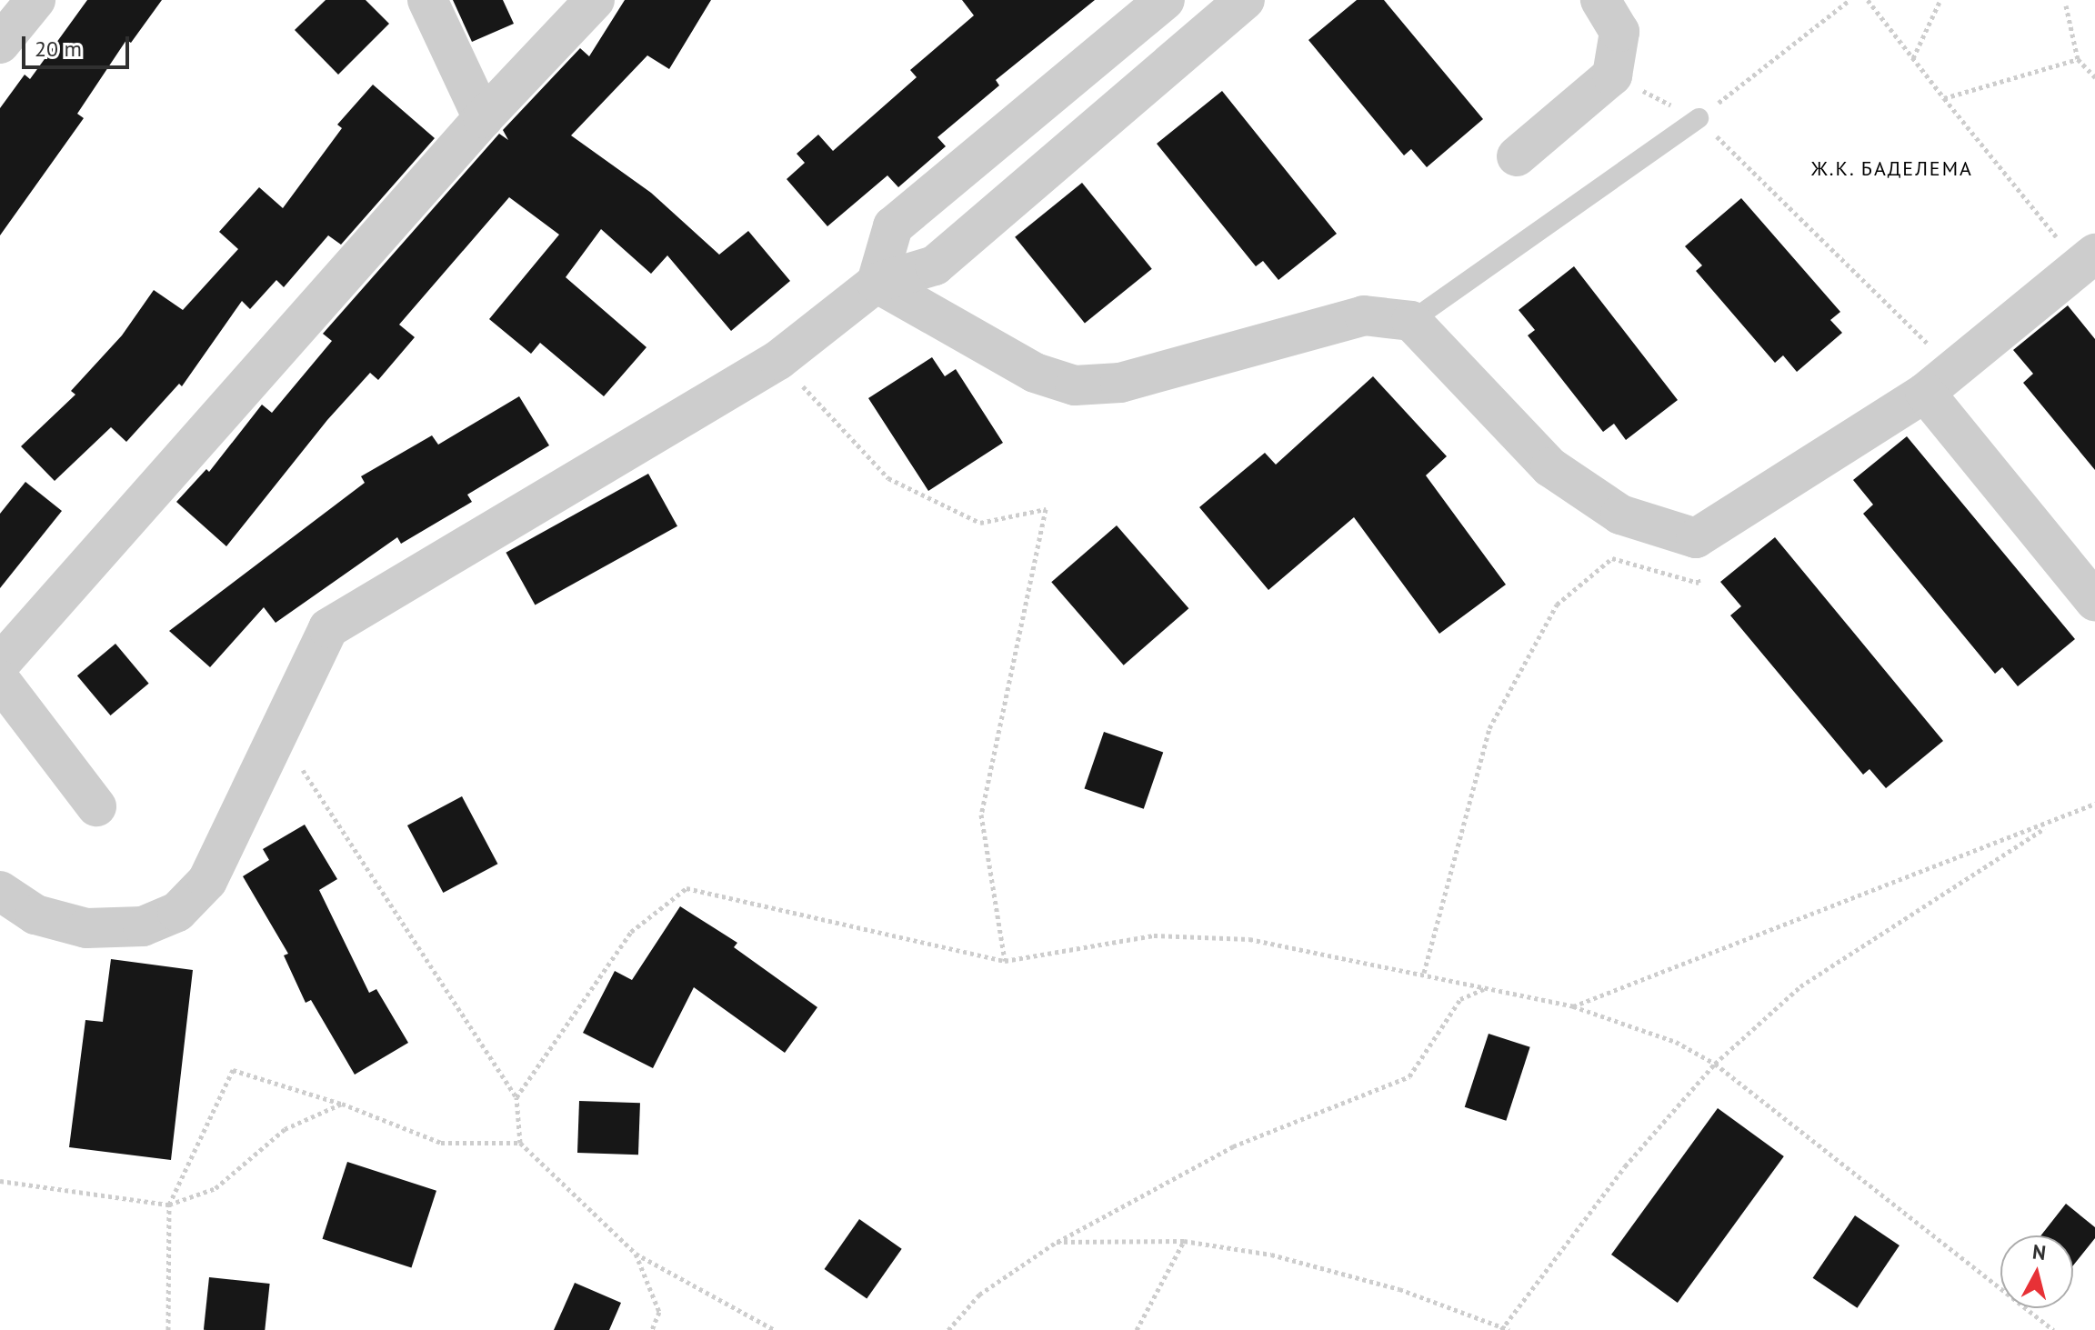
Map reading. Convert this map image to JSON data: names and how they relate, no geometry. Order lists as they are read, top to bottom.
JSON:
{
  "districts": ["Ж.К. БАДЕЛЕМА"],
  "scale_bar": "20 m",
  "north": "top"
}
